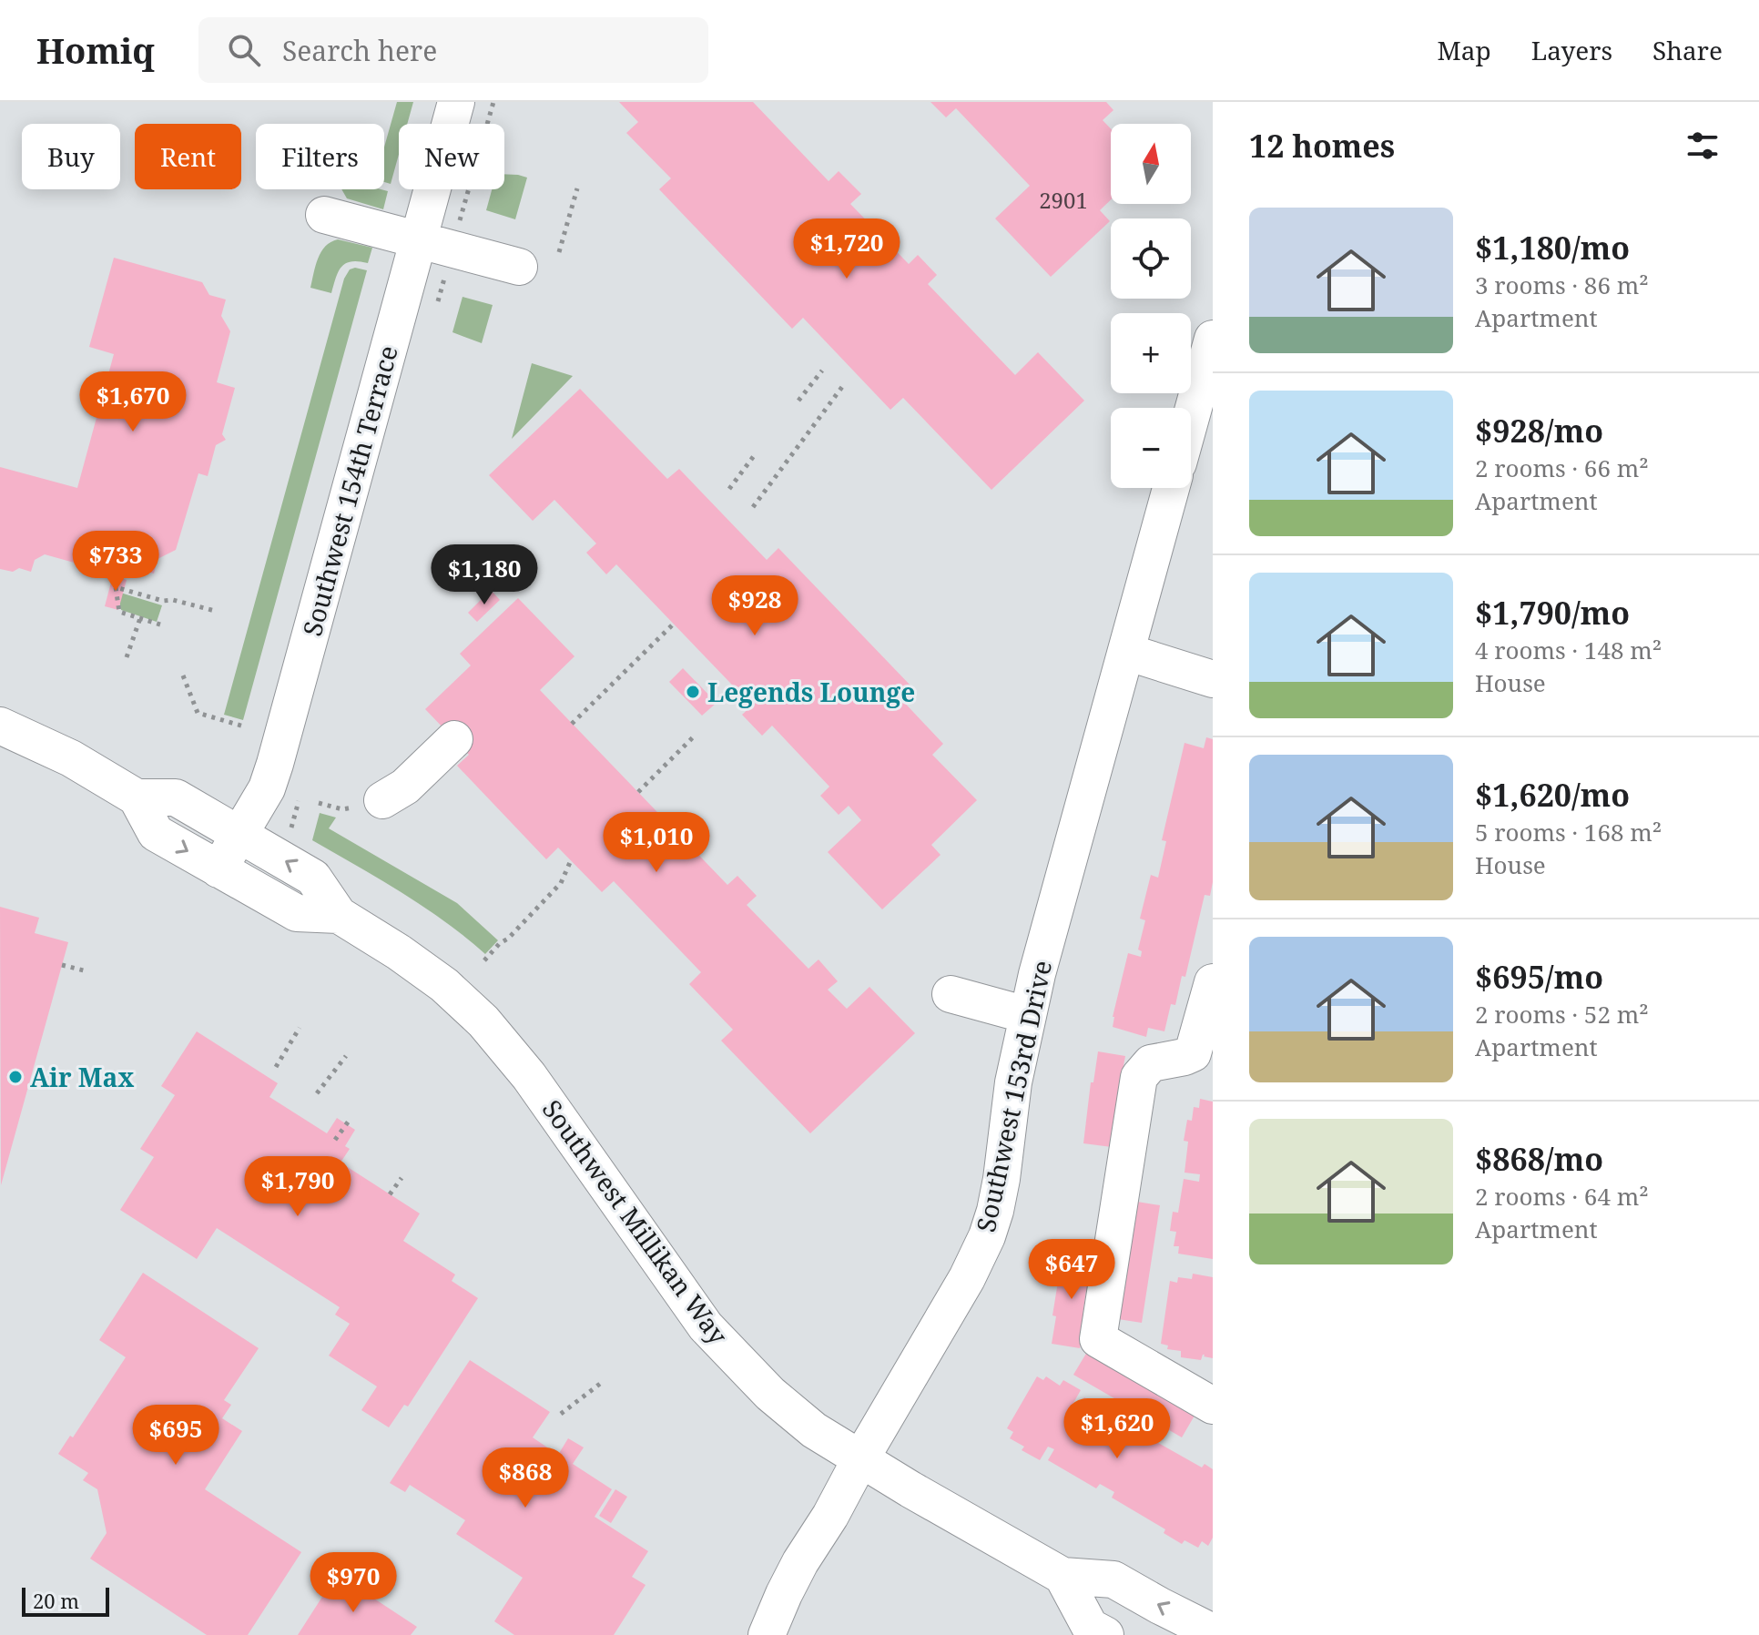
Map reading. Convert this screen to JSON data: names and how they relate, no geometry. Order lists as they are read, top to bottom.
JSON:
{
  "streets": {
    "street": ["Southwest 154th Terrace", "Southwest 153rd Drive", "Southwest Millikan Way"]
  },
  "crossings": [
    ["Southwest 154th Terrace", "Southwest Millikan Way"],
    ["Southwest 153rd Drive", "Southwest Millikan Way"]
  ],
  "places": ["Legends Lounge", "Air Max"],
  "house_numbers": ["2901"],
  "scale_bar": "20 m",
  "north": "top",
  "page": {
    "header": "Homiq",
    "search": "Search here",
    "nav": ["Map", "Layers", "Share"],
    "heading": "12 homes",
    "map_buttons": ["+", "−"],
    "chip": [
      "Buy",
      "Rent",
      "Filters",
      "New"
    ],
    "list": [
      {
        "name": "$1,180/mo",
        "note": "3 rooms · 86 m² · Apartment"
      },
      {
        "name": "$928/mo",
        "note": "2 rooms · 66 m² · Apartment"
      },
      {
        "name": "$1,790/mo",
        "note": "4 rooms · 148 m² · House"
      },
      {
        "name": "$1,620/mo",
        "note": "5 rooms · 168 m² · House"
      },
      {
        "name": "$695/mo",
        "note": "2 rooms · 52 m² · Apartment"
      },
      {
        "name": "$868/mo",
        "note": "2 rooms · 64 m² · Apartment"
      }
    ],
    "price": [
      "$1,720",
      "$1,670",
      "$733",
      "$1,180",
      "$928",
      "$1,010",
      "$1,790",
      "$647",
      "$1,620",
      "$695",
      "$868",
      "$970"
    ],
    "scale": "20 m"
  }
}
